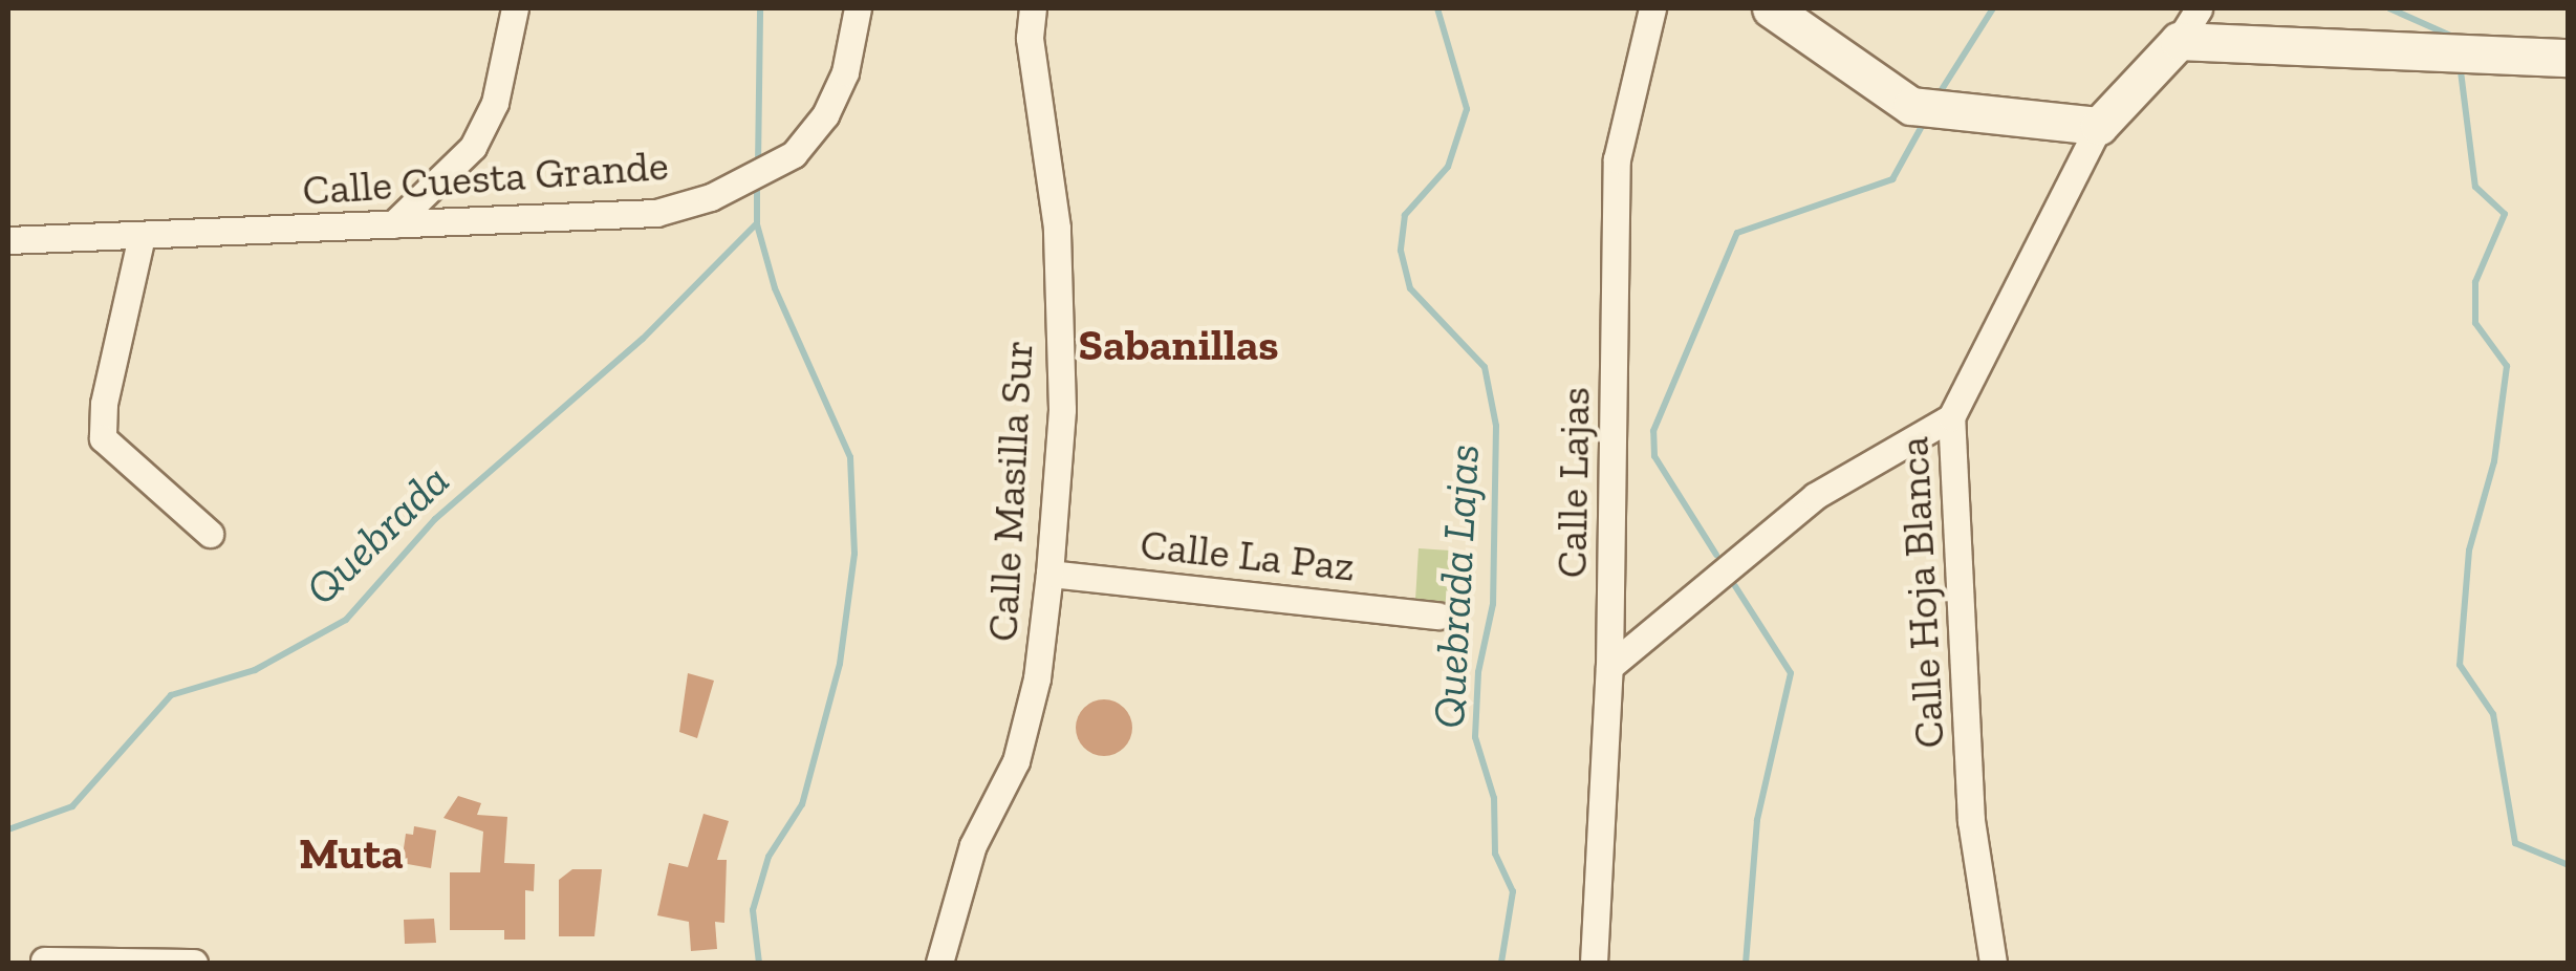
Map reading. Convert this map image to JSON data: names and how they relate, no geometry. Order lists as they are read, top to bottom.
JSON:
{
  "streets": {
    "street": [
      "Calle Cuesta Grande",
      "Calle Lajas",
      "Calle Masilla Sur",
      "Calle La Paz",
      "Calle Hoja Blanca"
    ]
  },
  "crossings": [
    ["Calle Masilla Sur", "Calle La Paz"]
  ],
  "districts": ["Sabanillas", "Muta"],
  "water": ["Quebrada", "Quebrada Lajas"]
}
